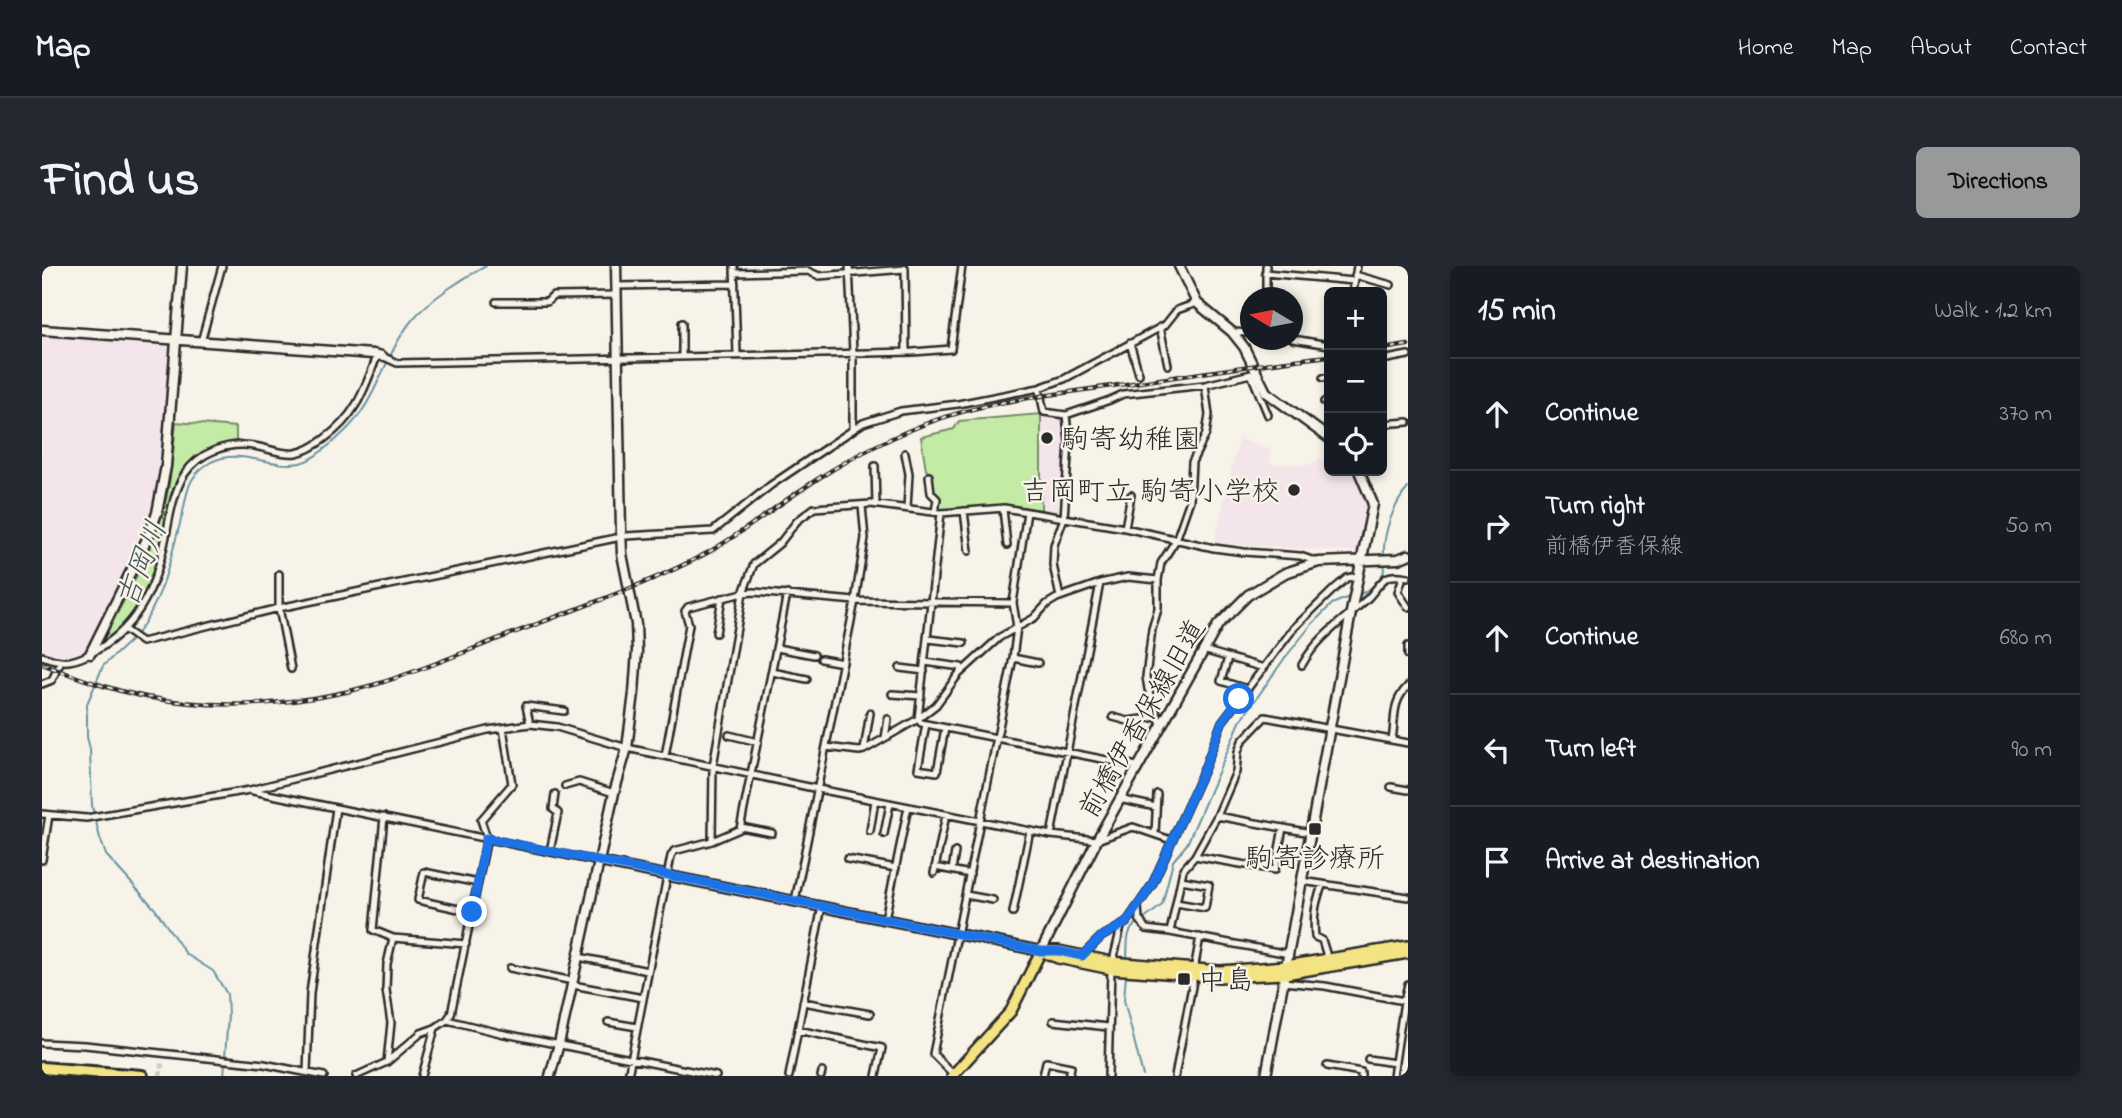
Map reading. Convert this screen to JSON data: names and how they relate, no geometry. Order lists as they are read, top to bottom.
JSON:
{
  "streets": {
    "street": ["前橋伊香保線旧道"]
  },
  "water": ["吉岡川"],
  "places": {
    "other": ["駒寄幼稚園", "吉岡町立 駒寄小学校"],
    "transit": ["駒寄診療所", "中島"]
  },
  "north": "left",
  "page": {
    "header": "Map",
    "nav": [
      "Home",
      "Map",
      "About",
      "Contact"
    ],
    "title": "Find us",
    "buttons": "Directions",
    "heading": ["15 min", "Walk · 1.2 km"],
    "map_buttons": ["+", "−"],
    "list": [
      ["Continue", "370 m"],
      ["Turn right", "前橋伊香保線", "50 m"],
      ["Continue", "680 m"],
      ["Turn left", "90 m"],
      "Arrive at destination"
    ]
  }
}
